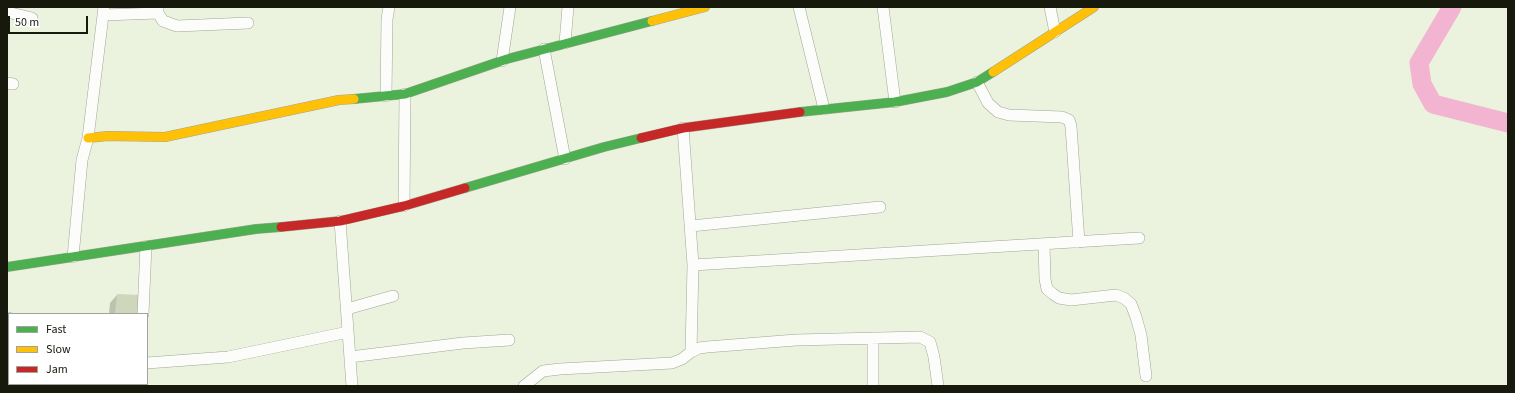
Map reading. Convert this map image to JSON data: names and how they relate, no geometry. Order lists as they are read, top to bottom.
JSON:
{
  "legend": ["Fast", "Slow", "Jam"],
  "scale_bar": "50 m"
}
